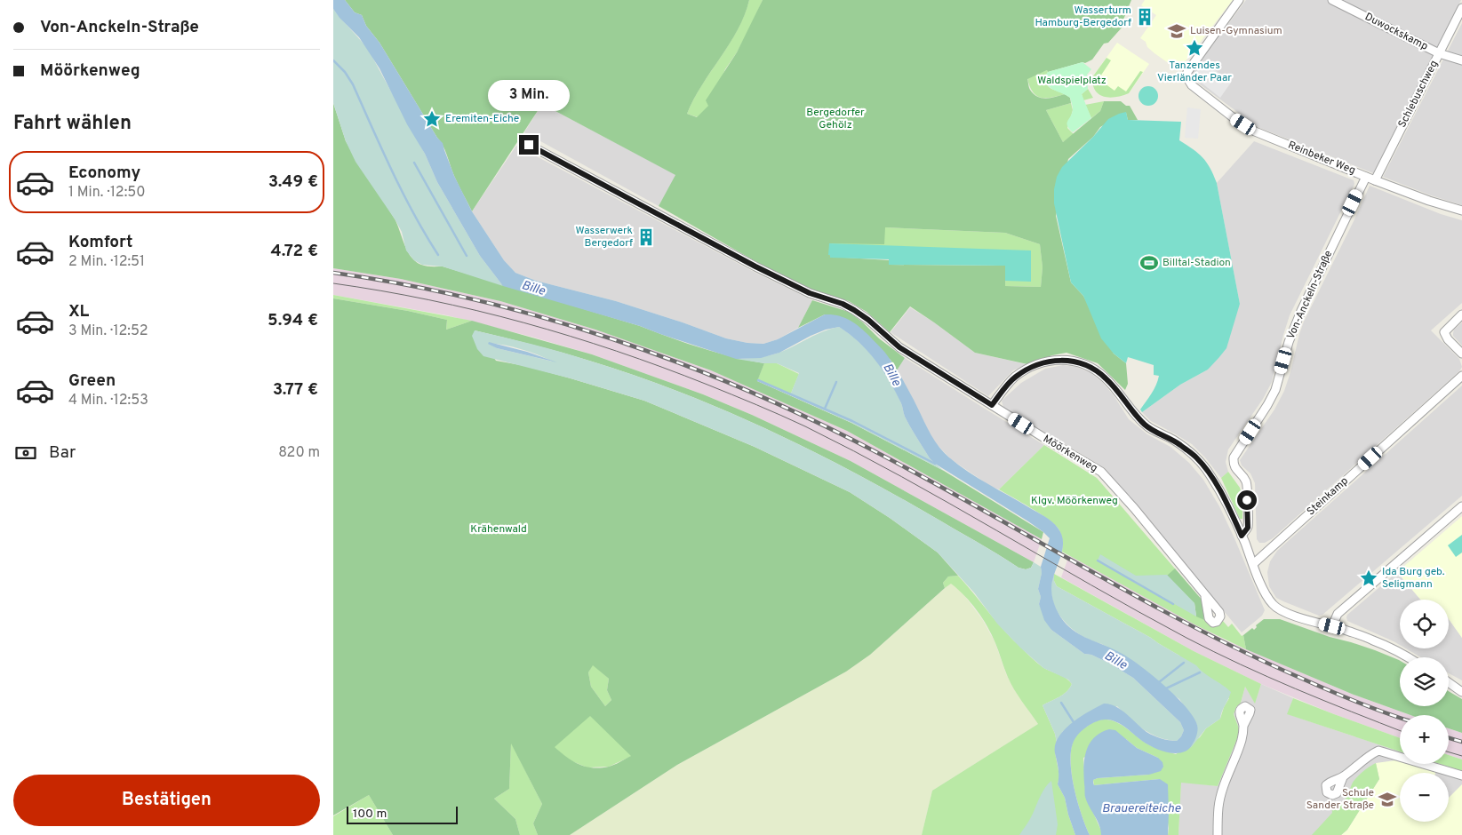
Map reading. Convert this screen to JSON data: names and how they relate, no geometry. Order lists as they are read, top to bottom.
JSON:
{
  "streets": {
    "street": [
      "Duwockskamp",
      "Schlebuschweg",
      "Reinbeker Weg",
      "Von-Anckeln-Straße",
      "Möörkenweg",
      "Steinkamp"
    ]
  },
  "crossings": [
    ["Duwockskamp", "Schlebuschweg"],
    ["Schlebuschweg", "Reinbeker Weg"],
    ["Reinbeker Weg", "Von-Anckeln-Straße"]
  ],
  "water": ["Bille", "Brauereiteiche"],
  "parks": [
    "Waldspielplatz",
    "Bergedorfer Gehölz",
    "Klgv. Möörkenweg",
    "Krähenwald"
  ],
  "places": {
    "building": ["Wasserturm Hamburg-Bergedorf", "Wasserwerk Bergedorf"],
    "school or university": ["Luisen-Gymnasium", "Schule Sander Straße"],
    "place": ["Tanzendes Vierländer Paar", "Eremiten-Eiche", "Ida Burg geb. Seligmann"],
    "sports": ["Billtal-Stadion"]
  },
  "scale_bar": "100 m",
  "page": {
    "banner": ["Von-Anckeln-Straße", "Möörkenweg"],
    "bubble": "3 Min.",
    "heading": "Fahrt wählen",
    "list": [
      {
        "name": "Economy",
        "note": "1 Min. · 12:50",
        "value": "3.49 €"
      },
      {
        "name": "Komfort",
        "note": "2 Min. · 12:51",
        "value": "4.72 €"
      },
      {
        "name": "XL",
        "note": "3 Min. · 12:52",
        "value": "5.94 €"
      },
      {
        "name": "Green",
        "note": "4 Min. · 12:53",
        "value": "3.77 €"
      }
    ],
    "pay": ["Bar", "820 m"],
    "map_buttons": ["+", "−"],
    "buttons": "Bestätigen",
    "scale": "100 m"
  }
}
